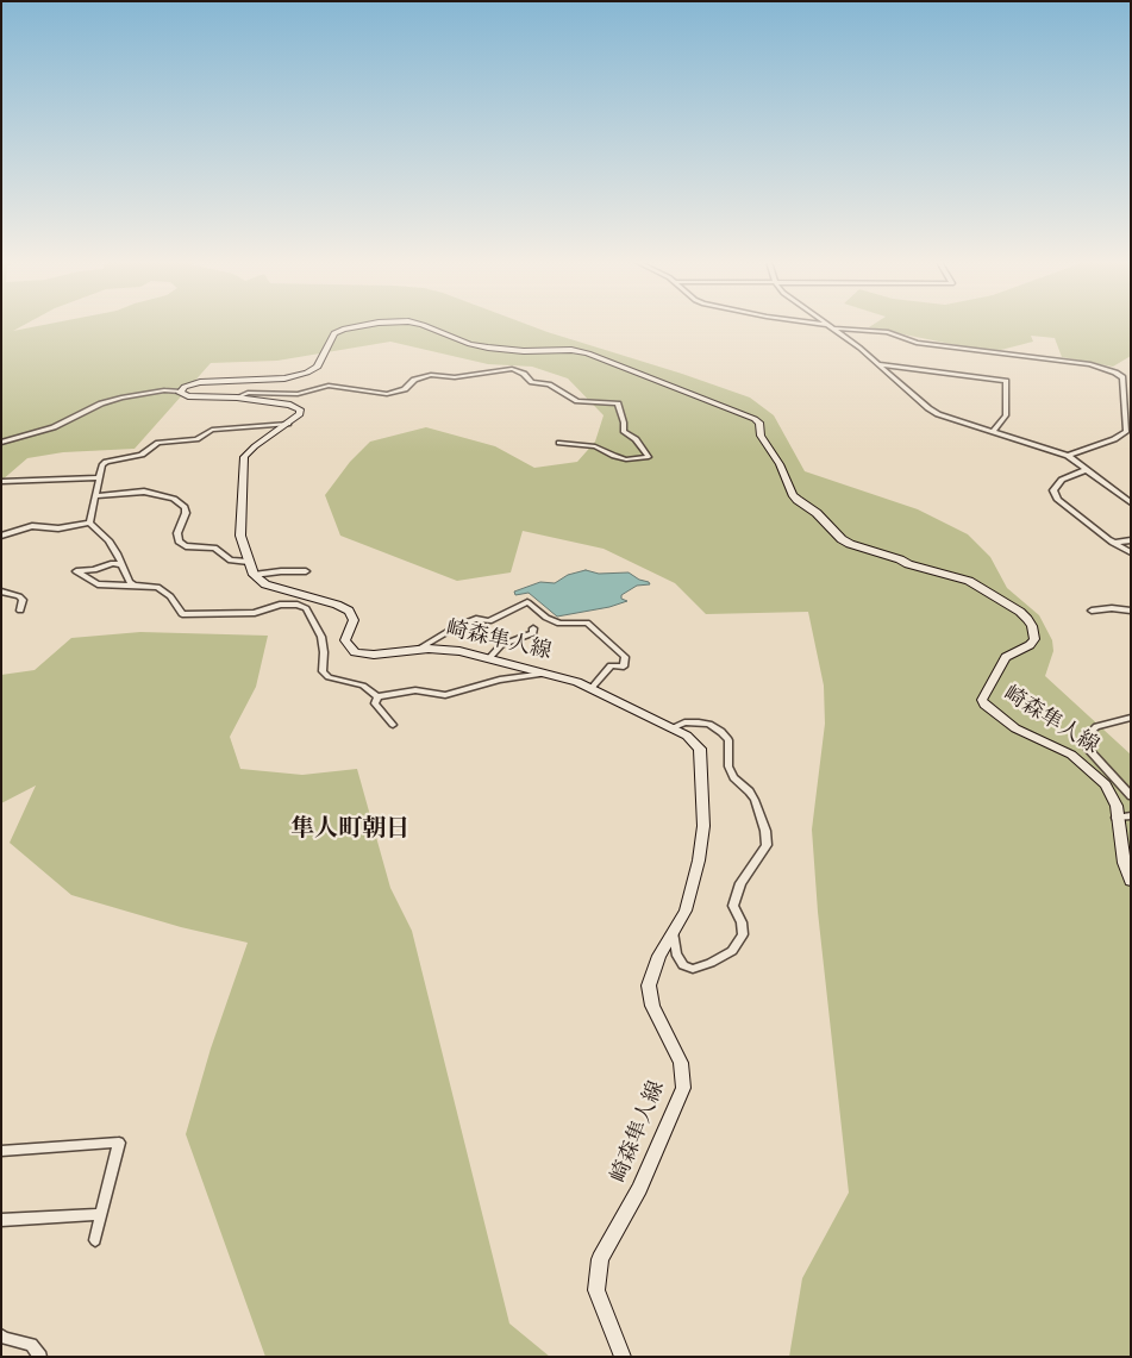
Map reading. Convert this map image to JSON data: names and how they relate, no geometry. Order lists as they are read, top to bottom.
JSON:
{
  "streets": {
    "main road": ["崎森隼人線"]
  },
  "districts": ["隼人町朝日"]
}
